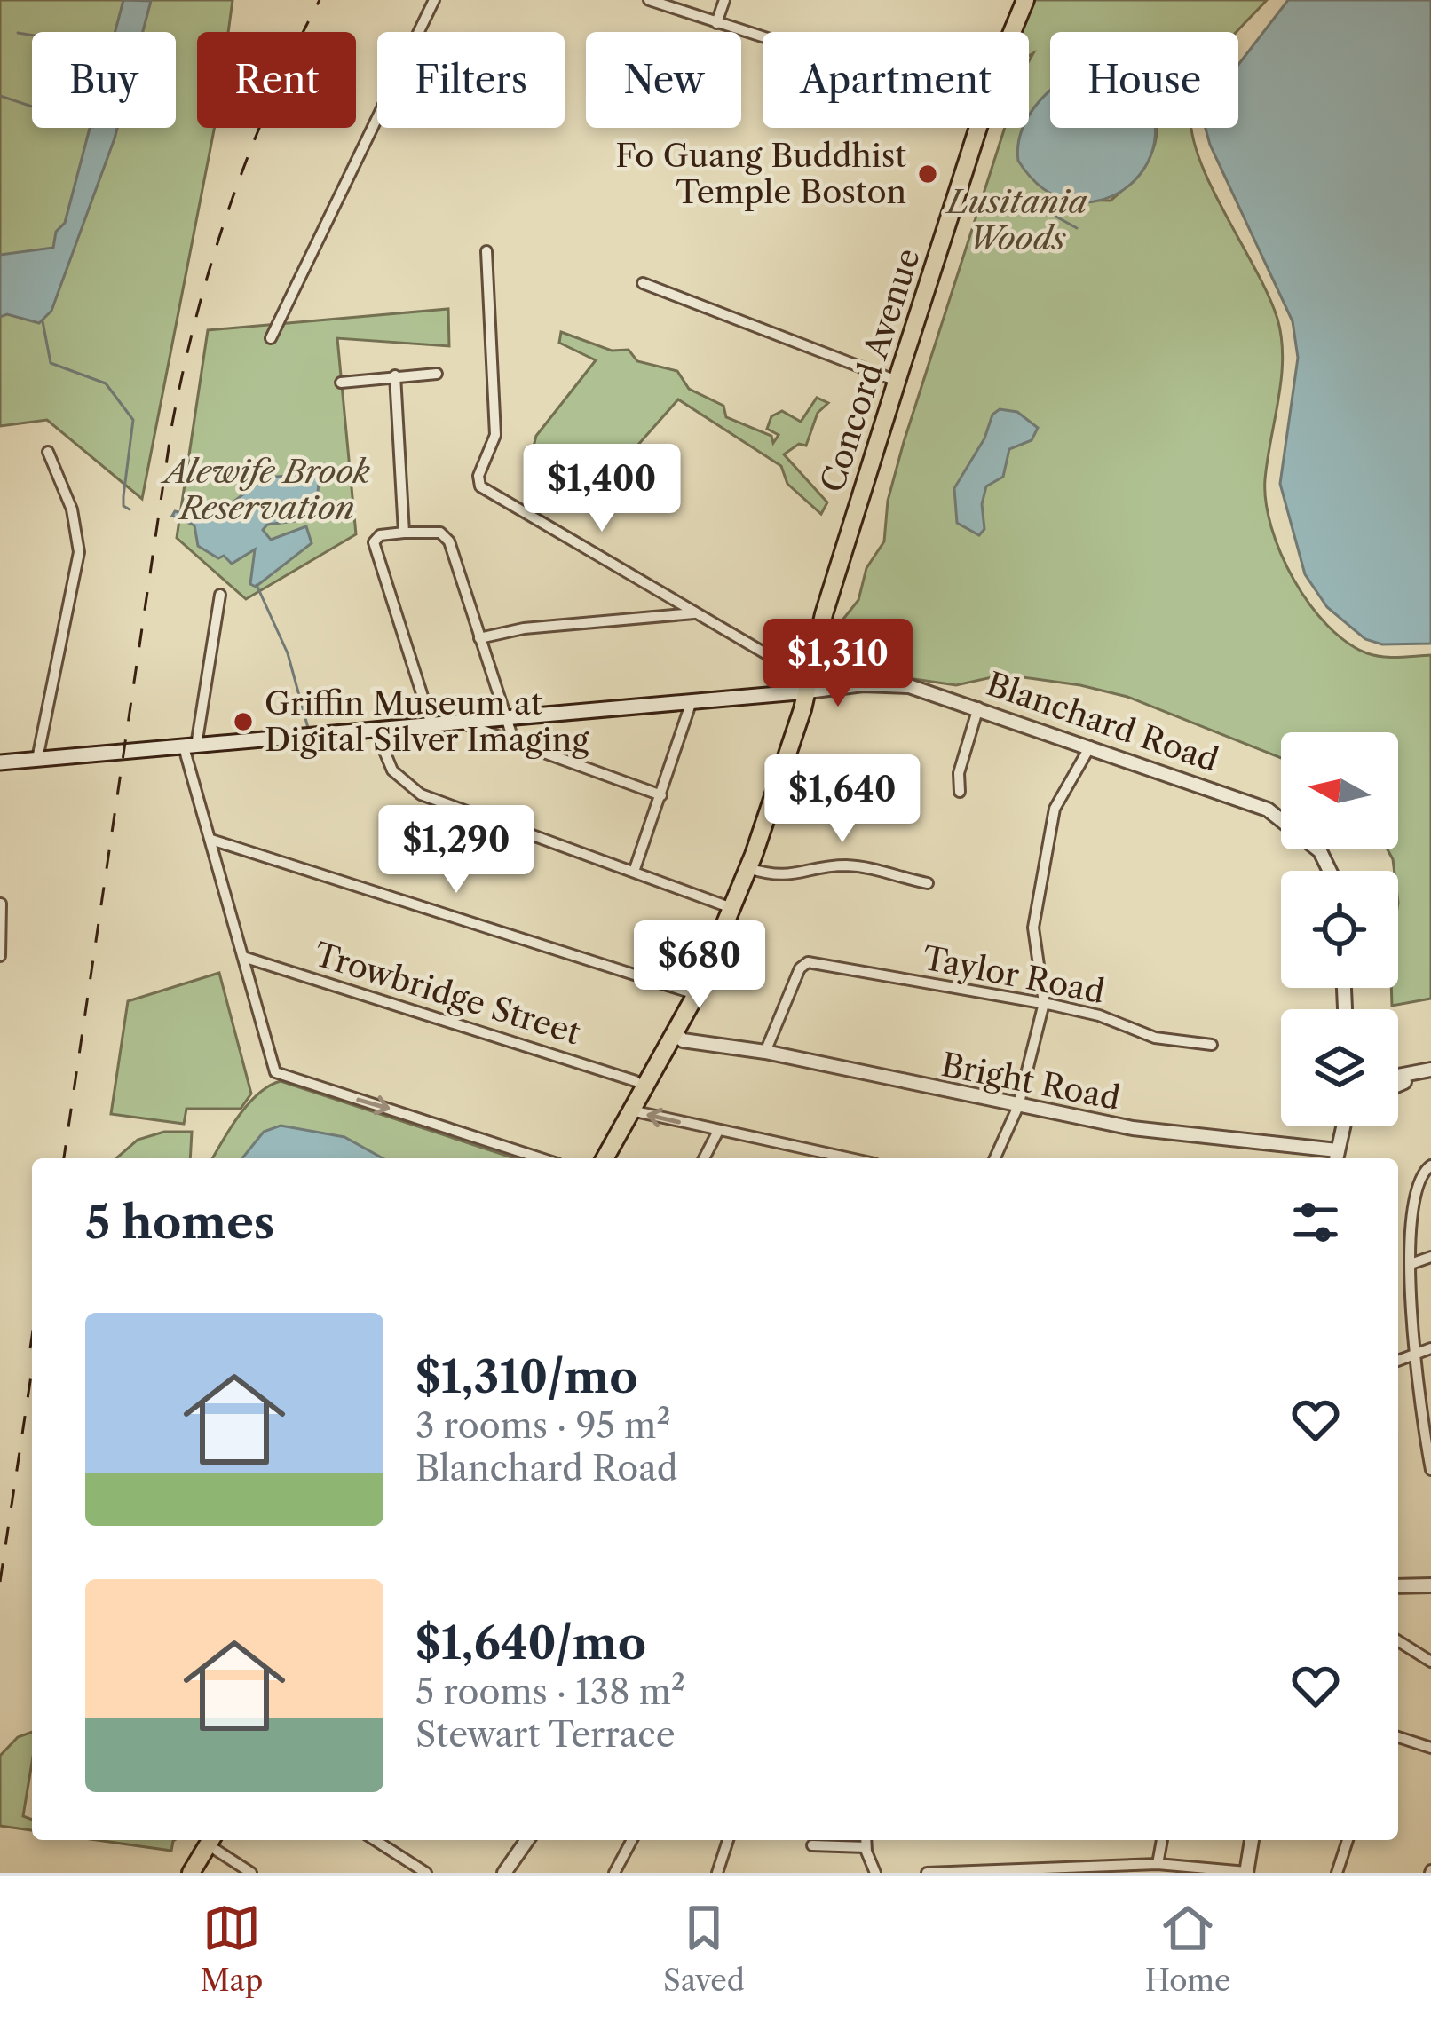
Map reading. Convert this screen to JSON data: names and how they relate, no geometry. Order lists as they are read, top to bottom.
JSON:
{
  "streets": {
    "main road": ["Concord Avenue", "Blanchard Road"],
    "street": ["Taylor Road", "Trowbridge Street", "Bright Road"]
  },
  "crossings": [
    ["Concord Avenue", "Blanchard Road"],
    ["Concord Avenue", "Trowbridge Street"],
    ["Concord Avenue", "Bright Road"],
    ["Taylor Road", "Bright Road"]
  ],
  "parks": ["Lusitania Woods", "Alewife Brook Reservation"],
  "places": ["Fo Guang Buddhist Temple Boston", "Griffin Museum at Digital Silver Imaging"],
  "north": "left",
  "page": {
    "chip": [
      "Buy",
      "Rent",
      "Filters",
      "New",
      "Apartment",
      "House"
    ],
    "price": [
      "$1,400",
      "$1,310",
      "$1,640",
      "$1,290",
      "$680"
    ],
    "heading": "5 homes",
    "list": [
      {
        "name": "$1,310/mo",
        "note": "3 rooms · 95 m² · Blanchard Road"
      },
      {
        "name": "$1,640/mo",
        "note": "5 rooms · 138 m² · Stewart Terrace"
      }
    ],
    "tabs": ["Map", "Saved", "Home"]
  }
}
